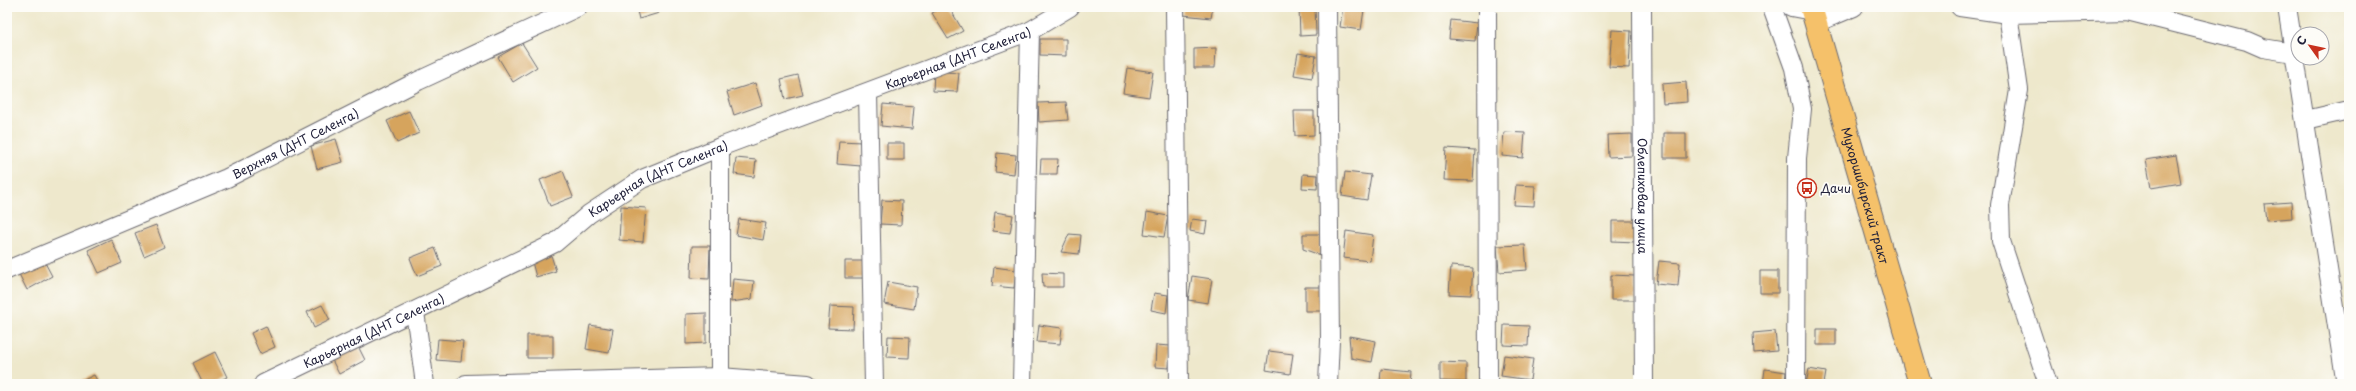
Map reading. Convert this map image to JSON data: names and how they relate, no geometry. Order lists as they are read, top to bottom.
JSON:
{
  "streets": {
    "main road": ["Мухоршибирский тракт"],
    "street": ["Карьерная (ДНТ Селенга)", "Верхняя (ДНТ Селенга)", "Облепиховая улица"]
  },
  "places": {
    "bus stop": ["Дачи"]
  },
  "north": "top left"
}
